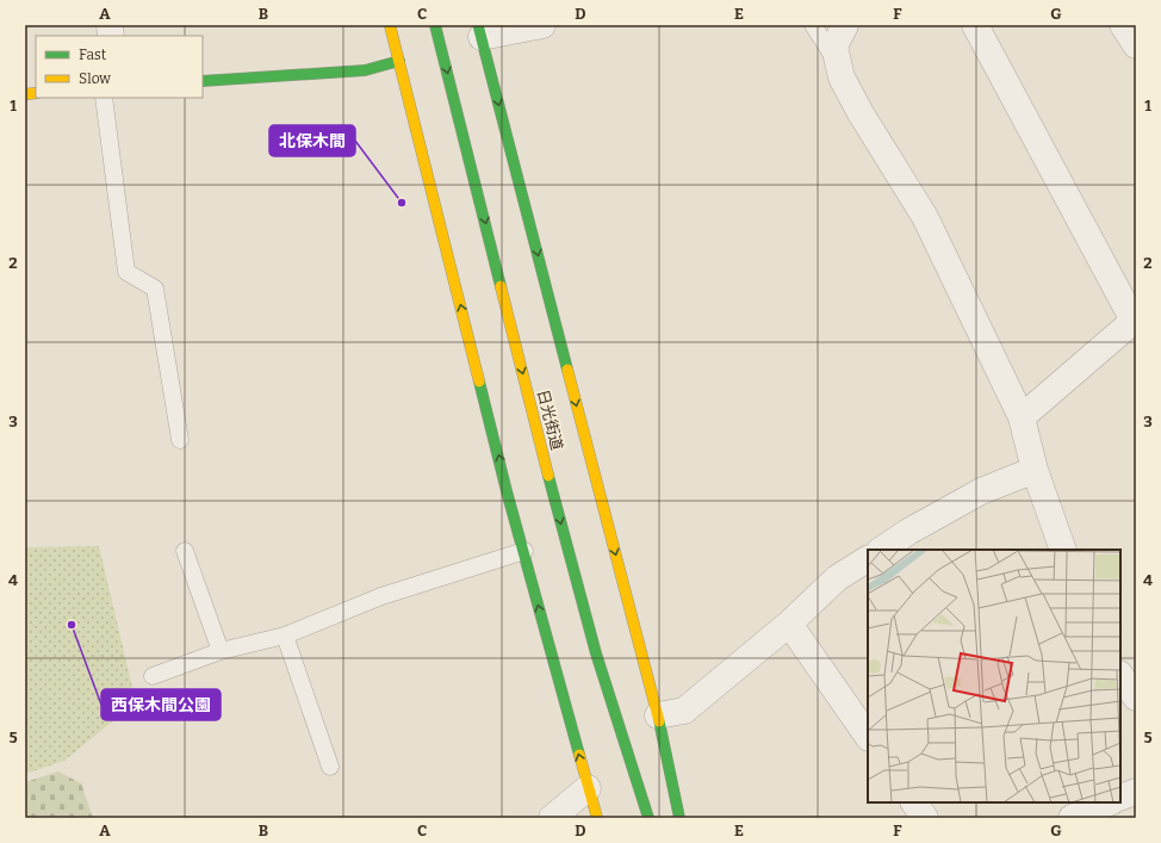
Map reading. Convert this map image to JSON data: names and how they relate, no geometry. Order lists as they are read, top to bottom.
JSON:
{
  "streets": {
    "main road": ["日光街道"]
  },
  "places": ["北保木間", "西保木間公園"],
  "legend": ["Fast", "Slow"],
  "grid": {
    "columns": [
      "A",
      "B",
      "C",
      "D",
      "E",
      "F",
      "G"
    ],
    "rows": [
      "1",
      "2",
      "3",
      "4",
      "5"
    ]
  }
}
